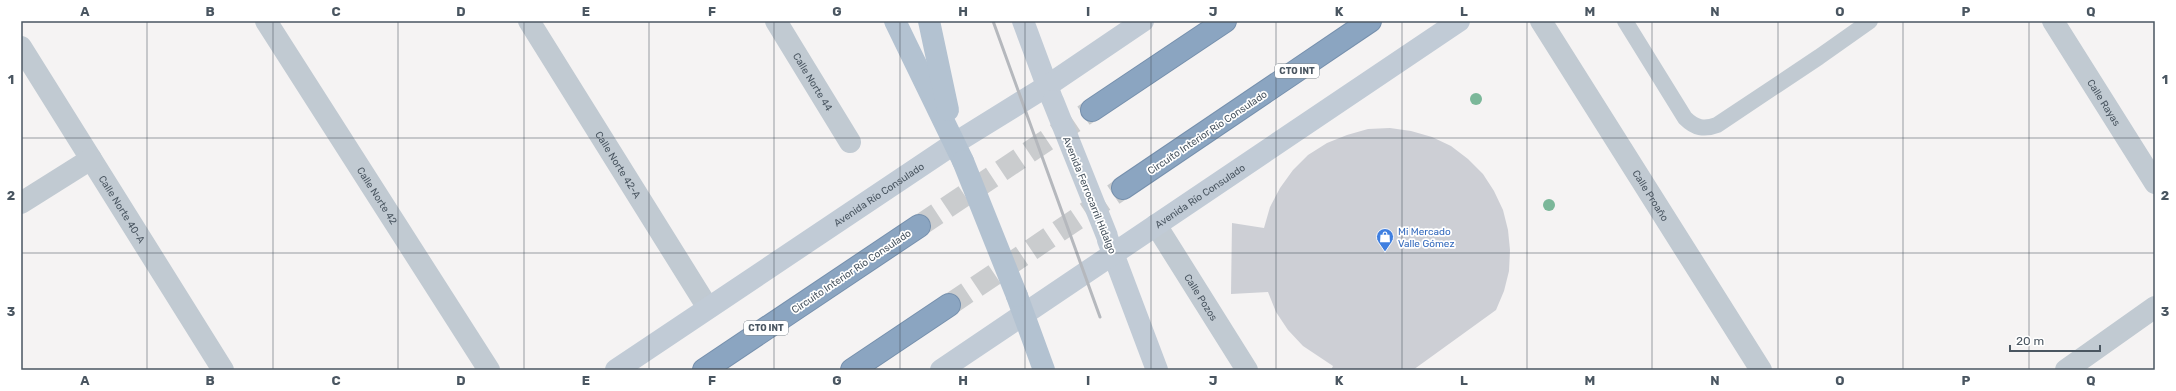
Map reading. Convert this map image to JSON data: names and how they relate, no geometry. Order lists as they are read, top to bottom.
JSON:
{
  "streets": {
    "highway": ["CTO INT", "Circuito Interior Río Consulado"],
    "main road": ["Avenida Río Consulado", "Avenida Ferrocarril Hidalgo"],
    "street": [
      "Calle Norte 44",
      "Calle Rayas",
      "Calle Norte 42-A",
      "Calle Norte 42",
      "Calle Proaño",
      "Calle Norte 40-A",
      "Calle Pozos"
    ]
  },
  "crossings": [
    ["Calle Norte 42-A", "Avenida Río Consulado"],
    ["Avenida Río Consulado", "Avenida Ferrocarril Hidalgo"],
    ["Avenida Río Consulado", "Calle Pozos"]
  ],
  "places": {
    "shop": ["Mi Mercado Valle Gómez"]
  },
  "scale_bar": "20 m",
  "grid": {
    "columns": [
      "A",
      "B",
      "C",
      "D",
      "E",
      "F",
      "G",
      "H",
      "I",
      "J",
      "K",
      "L",
      "M",
      "N",
      "O",
      "P",
      "Q"
    ],
    "rows": ["1", "2", "3"]
  }
}
